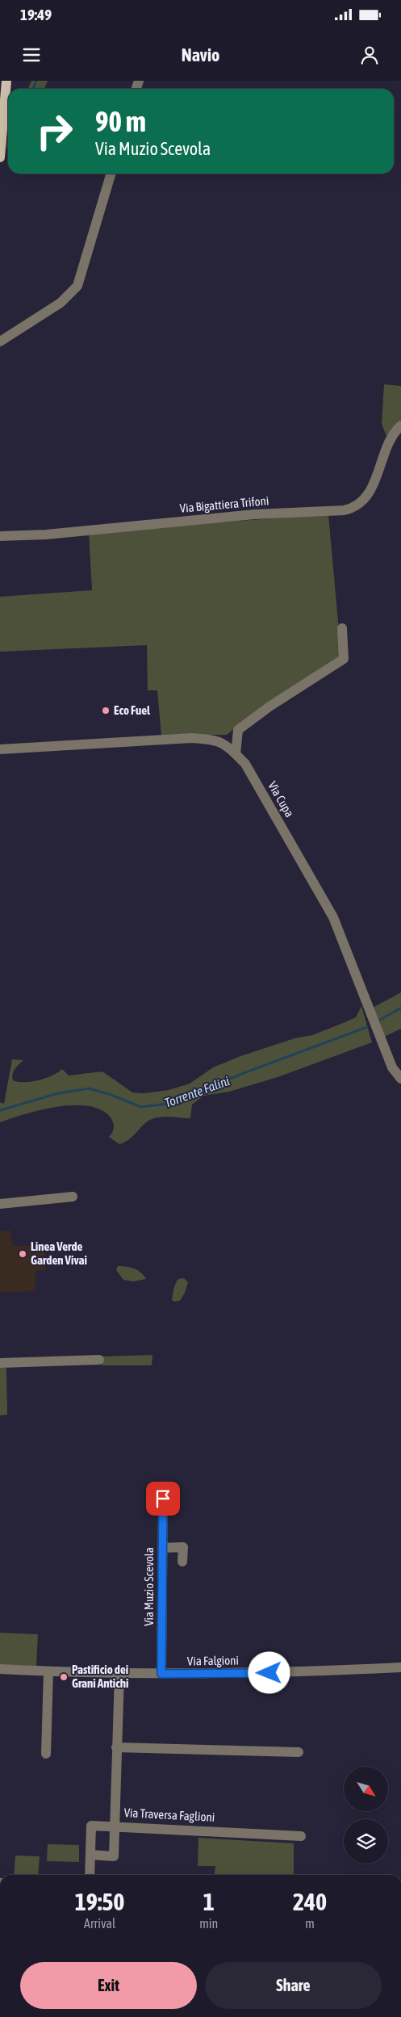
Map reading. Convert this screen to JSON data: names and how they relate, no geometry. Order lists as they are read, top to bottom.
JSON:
{
  "streets": {
    "street": [
      "Via Bigattiera Trifoni",
      "Via Cupa",
      "Via Muzio Scevola",
      "Via Falgioni",
      "Via Traversa Faglioni"
    ]
  },
  "crossings": [
    ["Via Muzio Scevola", "Via Falgioni"],
    ["Via Falgioni", "Via Traversa Faglioni"]
  ],
  "water": ["Torrente Falini"],
  "places": ["Eco Fuel", "Linea Verde Garden Vivai", "Pastificio dei Grani Antichi"],
  "north": "bottom right",
  "page": {
    "status": "19:49",
    "header": "Navio",
    "turn": ["90 m", "Via Muzio Scevola"],
    "eta": [
      "19:50",
      "Arrival",
      "1",
      "min",
      "240",
      "m"
    ],
    "buttons": ["Exit", "Share"]
  }
}
